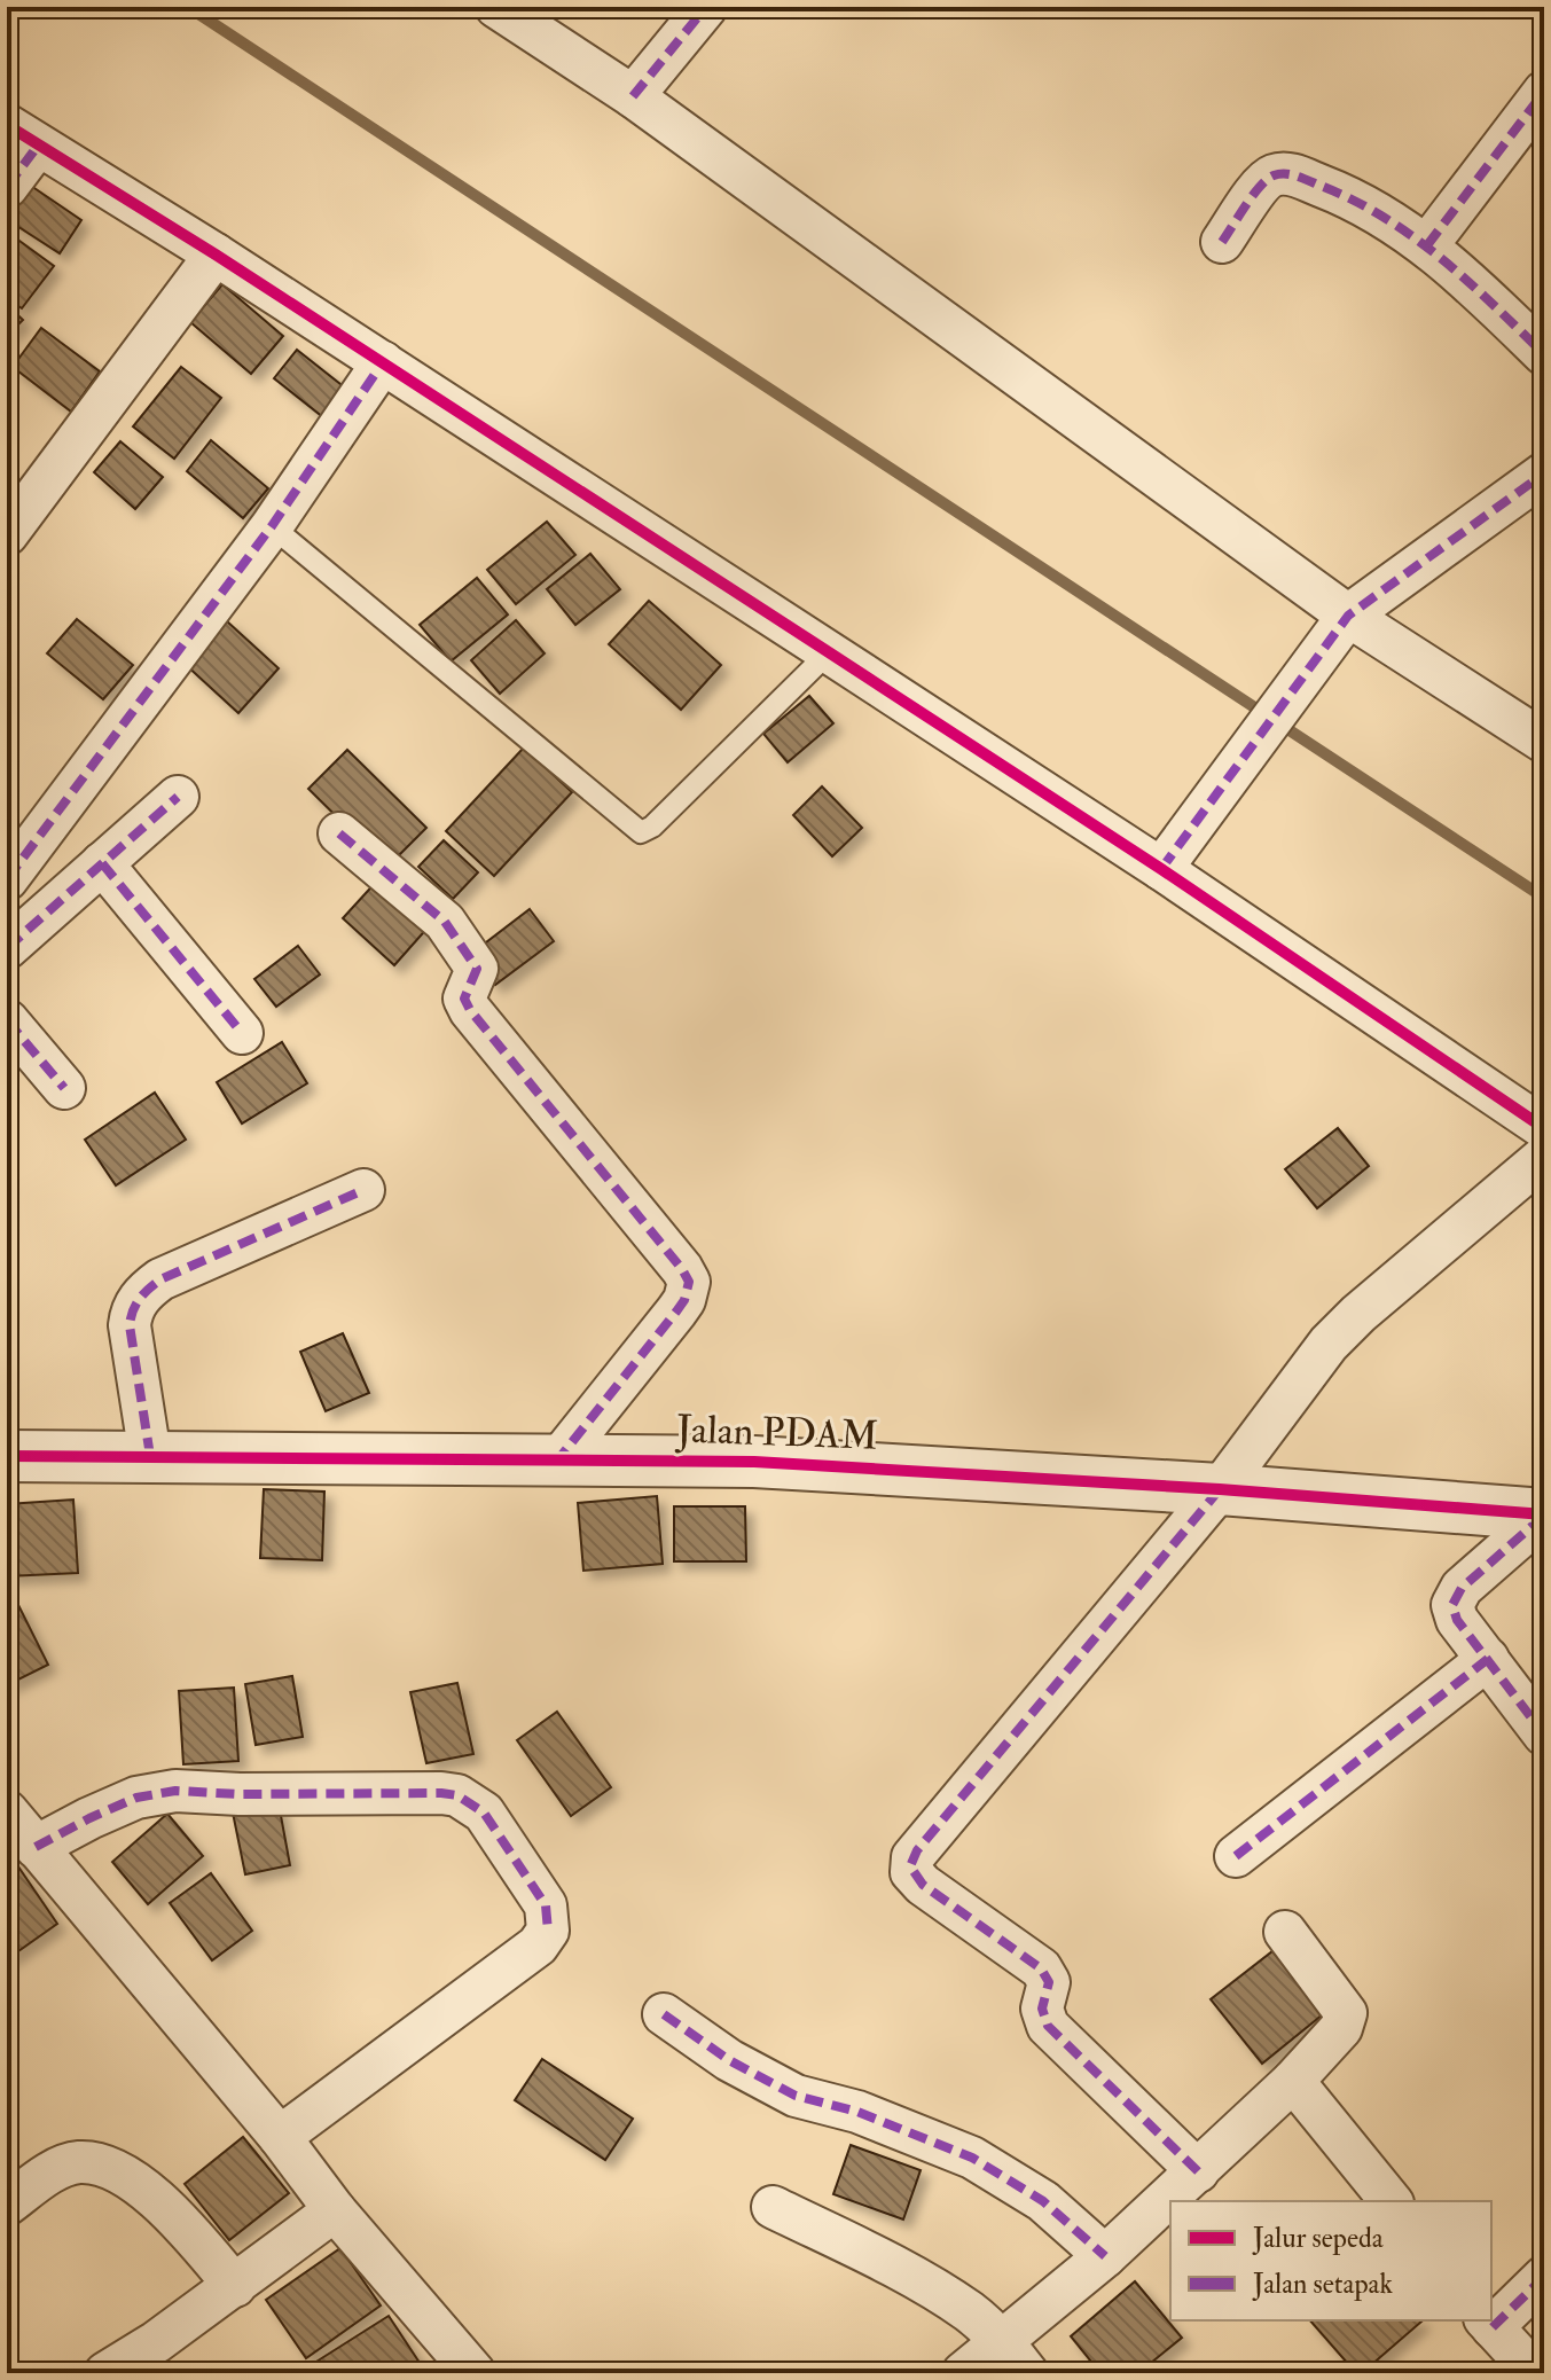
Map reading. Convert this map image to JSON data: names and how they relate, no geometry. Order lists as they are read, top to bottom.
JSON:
{
  "streets": {
    "street": ["Jalan PDAM"]
  },
  "legend": ["Jalur sepeda", "Jalan setapak"]
}
